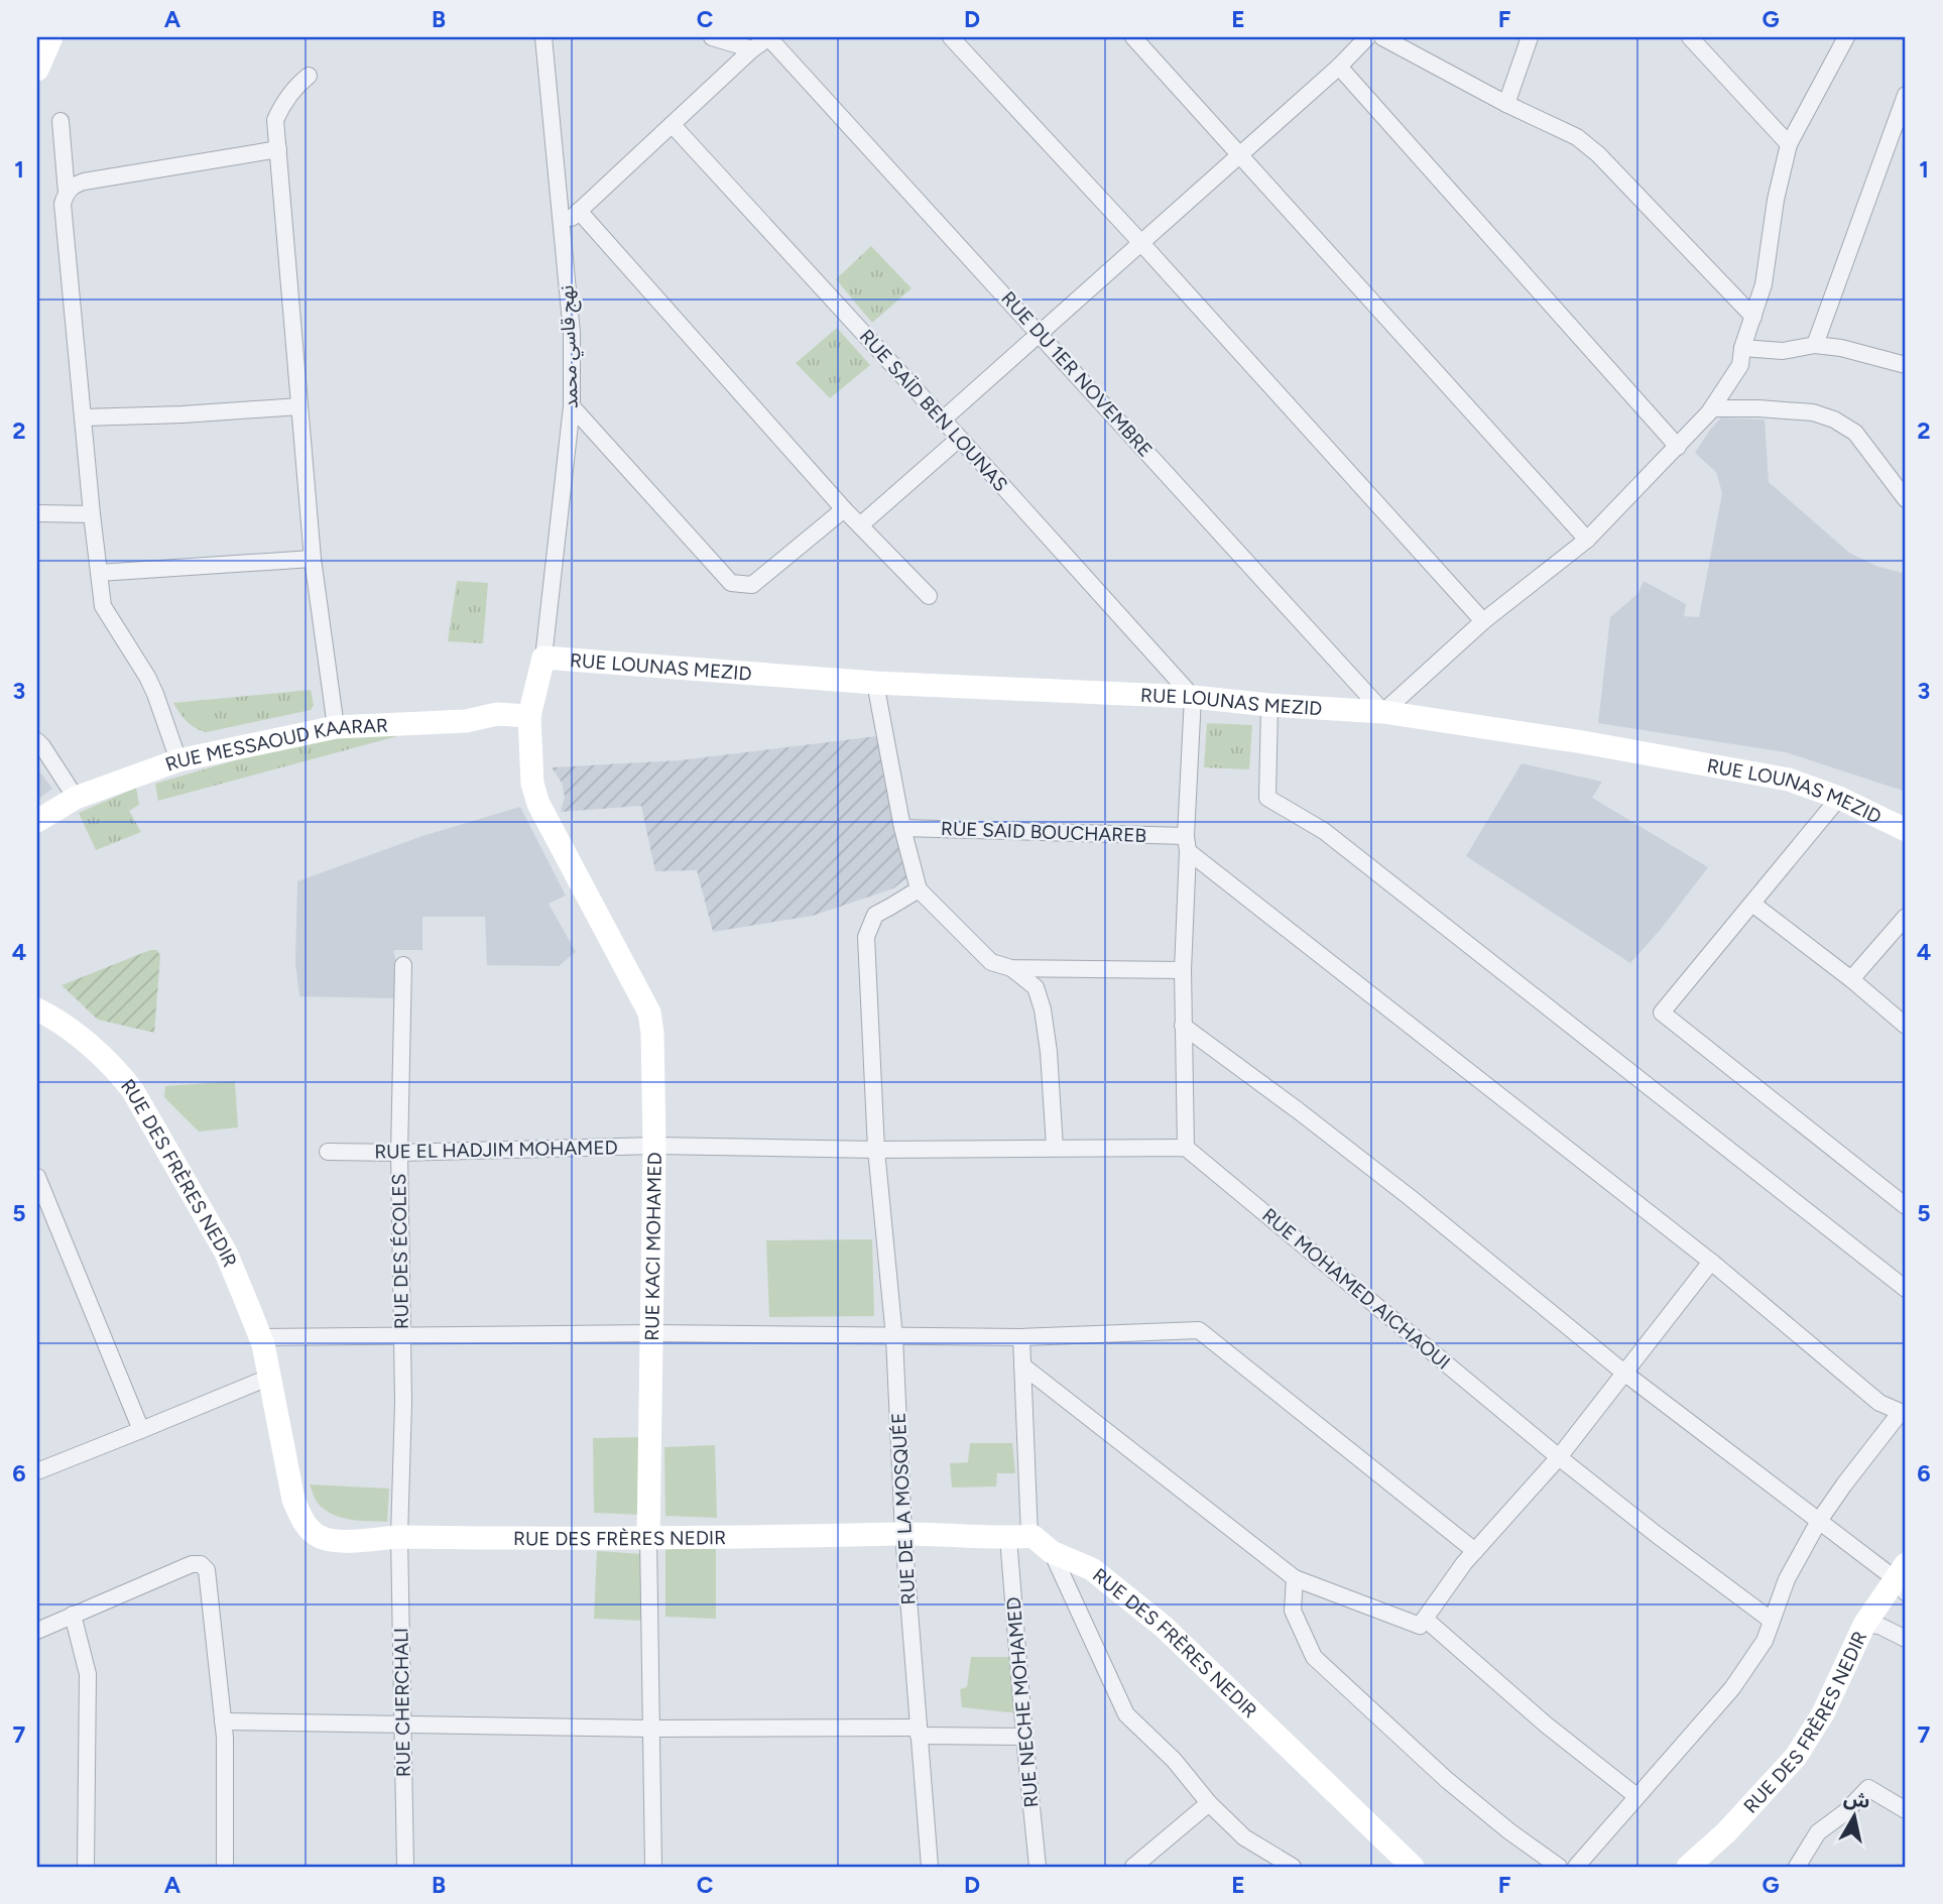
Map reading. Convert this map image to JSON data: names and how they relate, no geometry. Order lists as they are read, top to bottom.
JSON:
{
  "streets": {
    "street": [
      "نهج قاسي محمد",
      "RUE DU 1ER NOVEMBRE",
      "RUE SAÏD BEN LOUNAS",
      "RUE LOUNAS MEZID",
      "RUE MESSAOUD KAARAR",
      "RUE SAID BOUCHAREB",
      "RUE EL HADJIM MOHAMED",
      "RUE DES FRÈRES NEDIR",
      "RUE KACI MOHAMED",
      "RUE DES ÉCOLES",
      "RUE MOHAMED AICHAOUI",
      "RUE DE LA MOSQUÉE",
      "RUE CHERCHALI",
      "RUE NECHE MOHAMED"
    ]
  },
  "crossings": [
    ["نهج قاسي محمد", "RUE LOUNAS MEZID"],
    ["نهج قاسي محمد", "RUE KACI MOHAMED"],
    ["RUE DU 1ER NOVEMBRE", "RUE LOUNAS MEZID"],
    ["RUE SAÏD BEN LOUNAS", "RUE LOUNAS MEZID"],
    ["RUE LOUNAS MEZID", "RUE KACI MOHAMED"],
    ["RUE MESSAOUD KAARAR", "RUE KACI MOHAMED"],
    ["RUE EL HADJIM MOHAMED", "RUE KACI MOHAMED"],
    ["RUE EL HADJIM MOHAMED", "RUE DES ÉCOLES"],
    ["RUE EL HADJIM MOHAMED", "RUE DE LA MOSQUÉE"],
    ["RUE DES FRÈRES NEDIR", "RUE KACI MOHAMED"],
    ["RUE DES FRÈRES NEDIR", "RUE DES ÉCOLES"],
    ["RUE DES FRÈRES NEDIR", "RUE DE LA MOSQUÉE"],
    ["RUE DES FRÈRES NEDIR", "RUE CHERCHALI"],
    ["RUE DES FRÈRES NEDIR", "RUE NECHE MOHAMED"],
    ["RUE DES ÉCOLES", "RUE CHERCHALI"]
  ],
  "north": "top",
  "grid": {
    "columns": [
      "A",
      "B",
      "C",
      "D",
      "E",
      "F",
      "G"
    ],
    "rows": [
      "1",
      "2",
      "3",
      "4",
      "5",
      "6",
      "7"
    ]
  }
}
